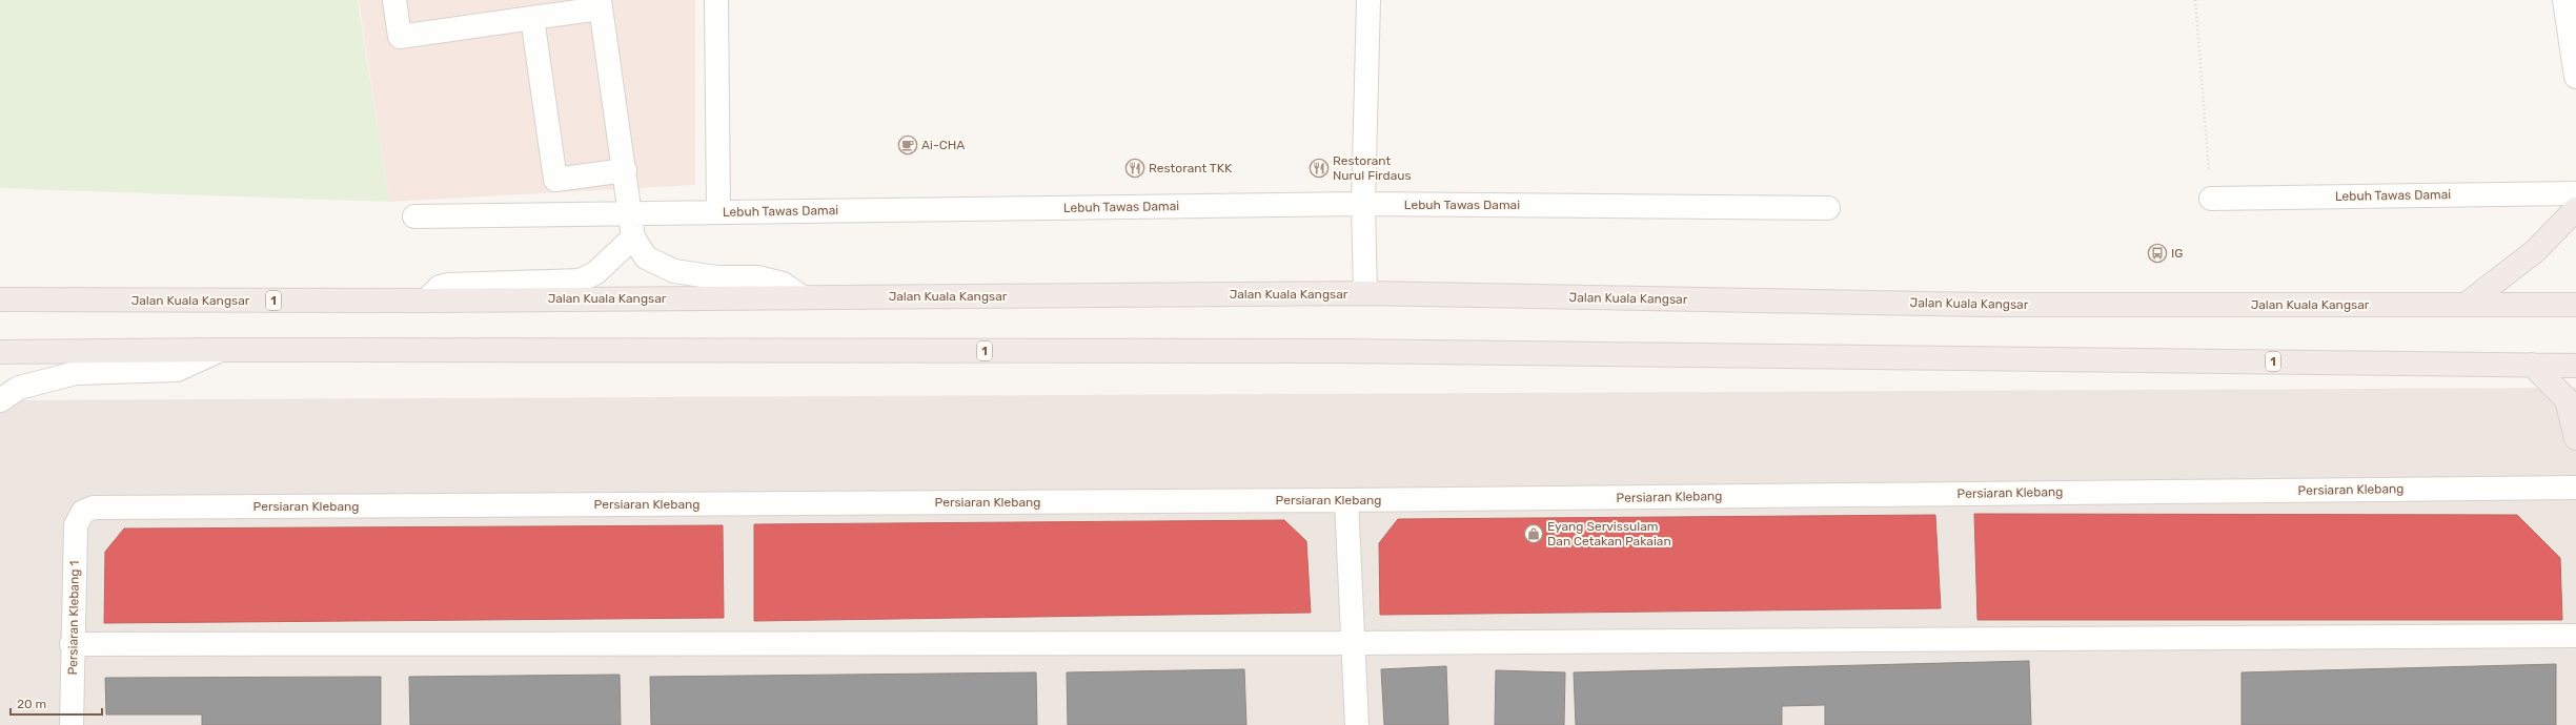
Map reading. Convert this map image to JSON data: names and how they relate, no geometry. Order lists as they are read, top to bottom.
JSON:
{
  "streets": {
    "highway": ["Jalan Kuala Kangsar", "1"],
    "street": ["Lebuh Tawas Damai", "Persiaran Klebang", "Persiaran Klebang 1"]
  },
  "crossings": [
    ["Persiaran Klebang", "Persiaran Klebang 1"]
  ],
  "places": {
    "cafe": ["Ai-CHA"],
    "restaurant": ["Restorant TKK", "Restorant Nurul Firdaus"],
    "bus stop": ["IG"],
    "shop": ["Eyang Servissulam Dan Cetakan Pakaian"]
  },
  "scale_bar": "20 m"
}
